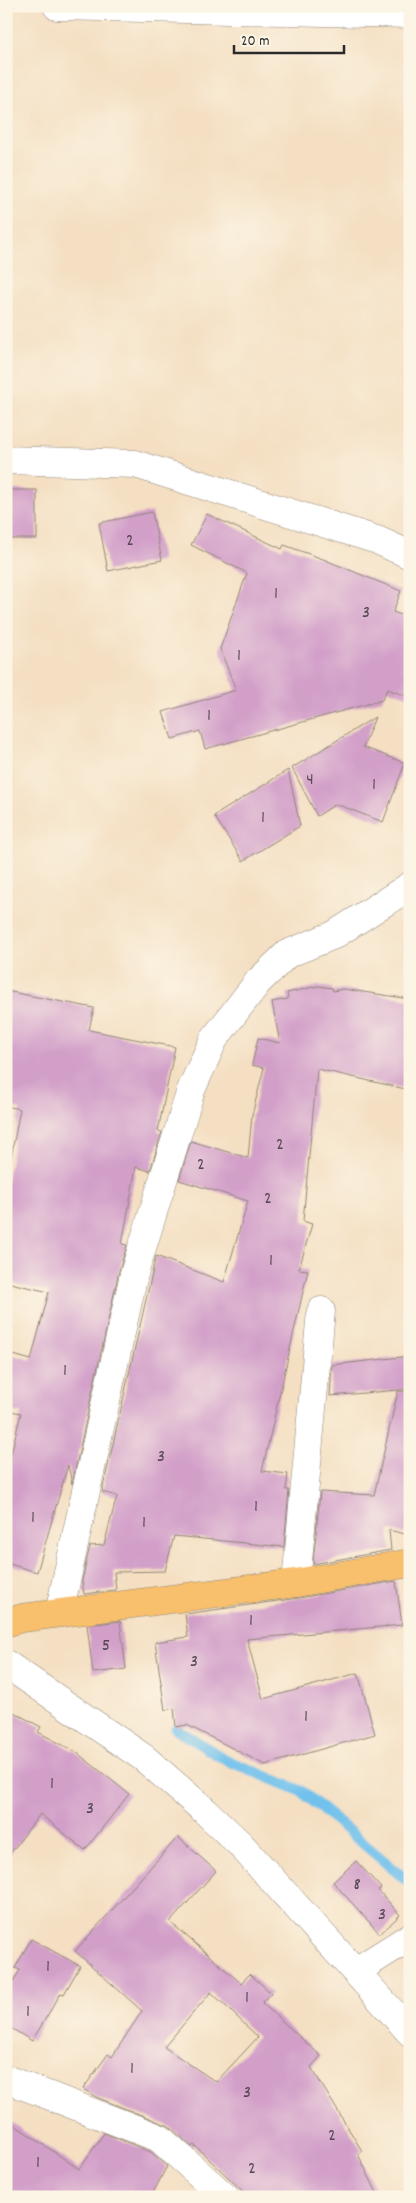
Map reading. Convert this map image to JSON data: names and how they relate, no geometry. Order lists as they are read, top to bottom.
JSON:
{
  "house_numbers": [
    "2",
    "1",
    "3",
    "1",
    "1",
    "4",
    "1",
    "1",
    "2",
    "2",
    "2",
    "1",
    "1",
    "3",
    "1",
    "1",
    "1",
    "1",
    "5",
    "3",
    "1",
    "1",
    "3",
    "8",
    "3",
    "1",
    "1",
    "1",
    "1",
    "3",
    "2",
    "1",
    "2"
  ],
  "scale_bar": "20 m"
}
